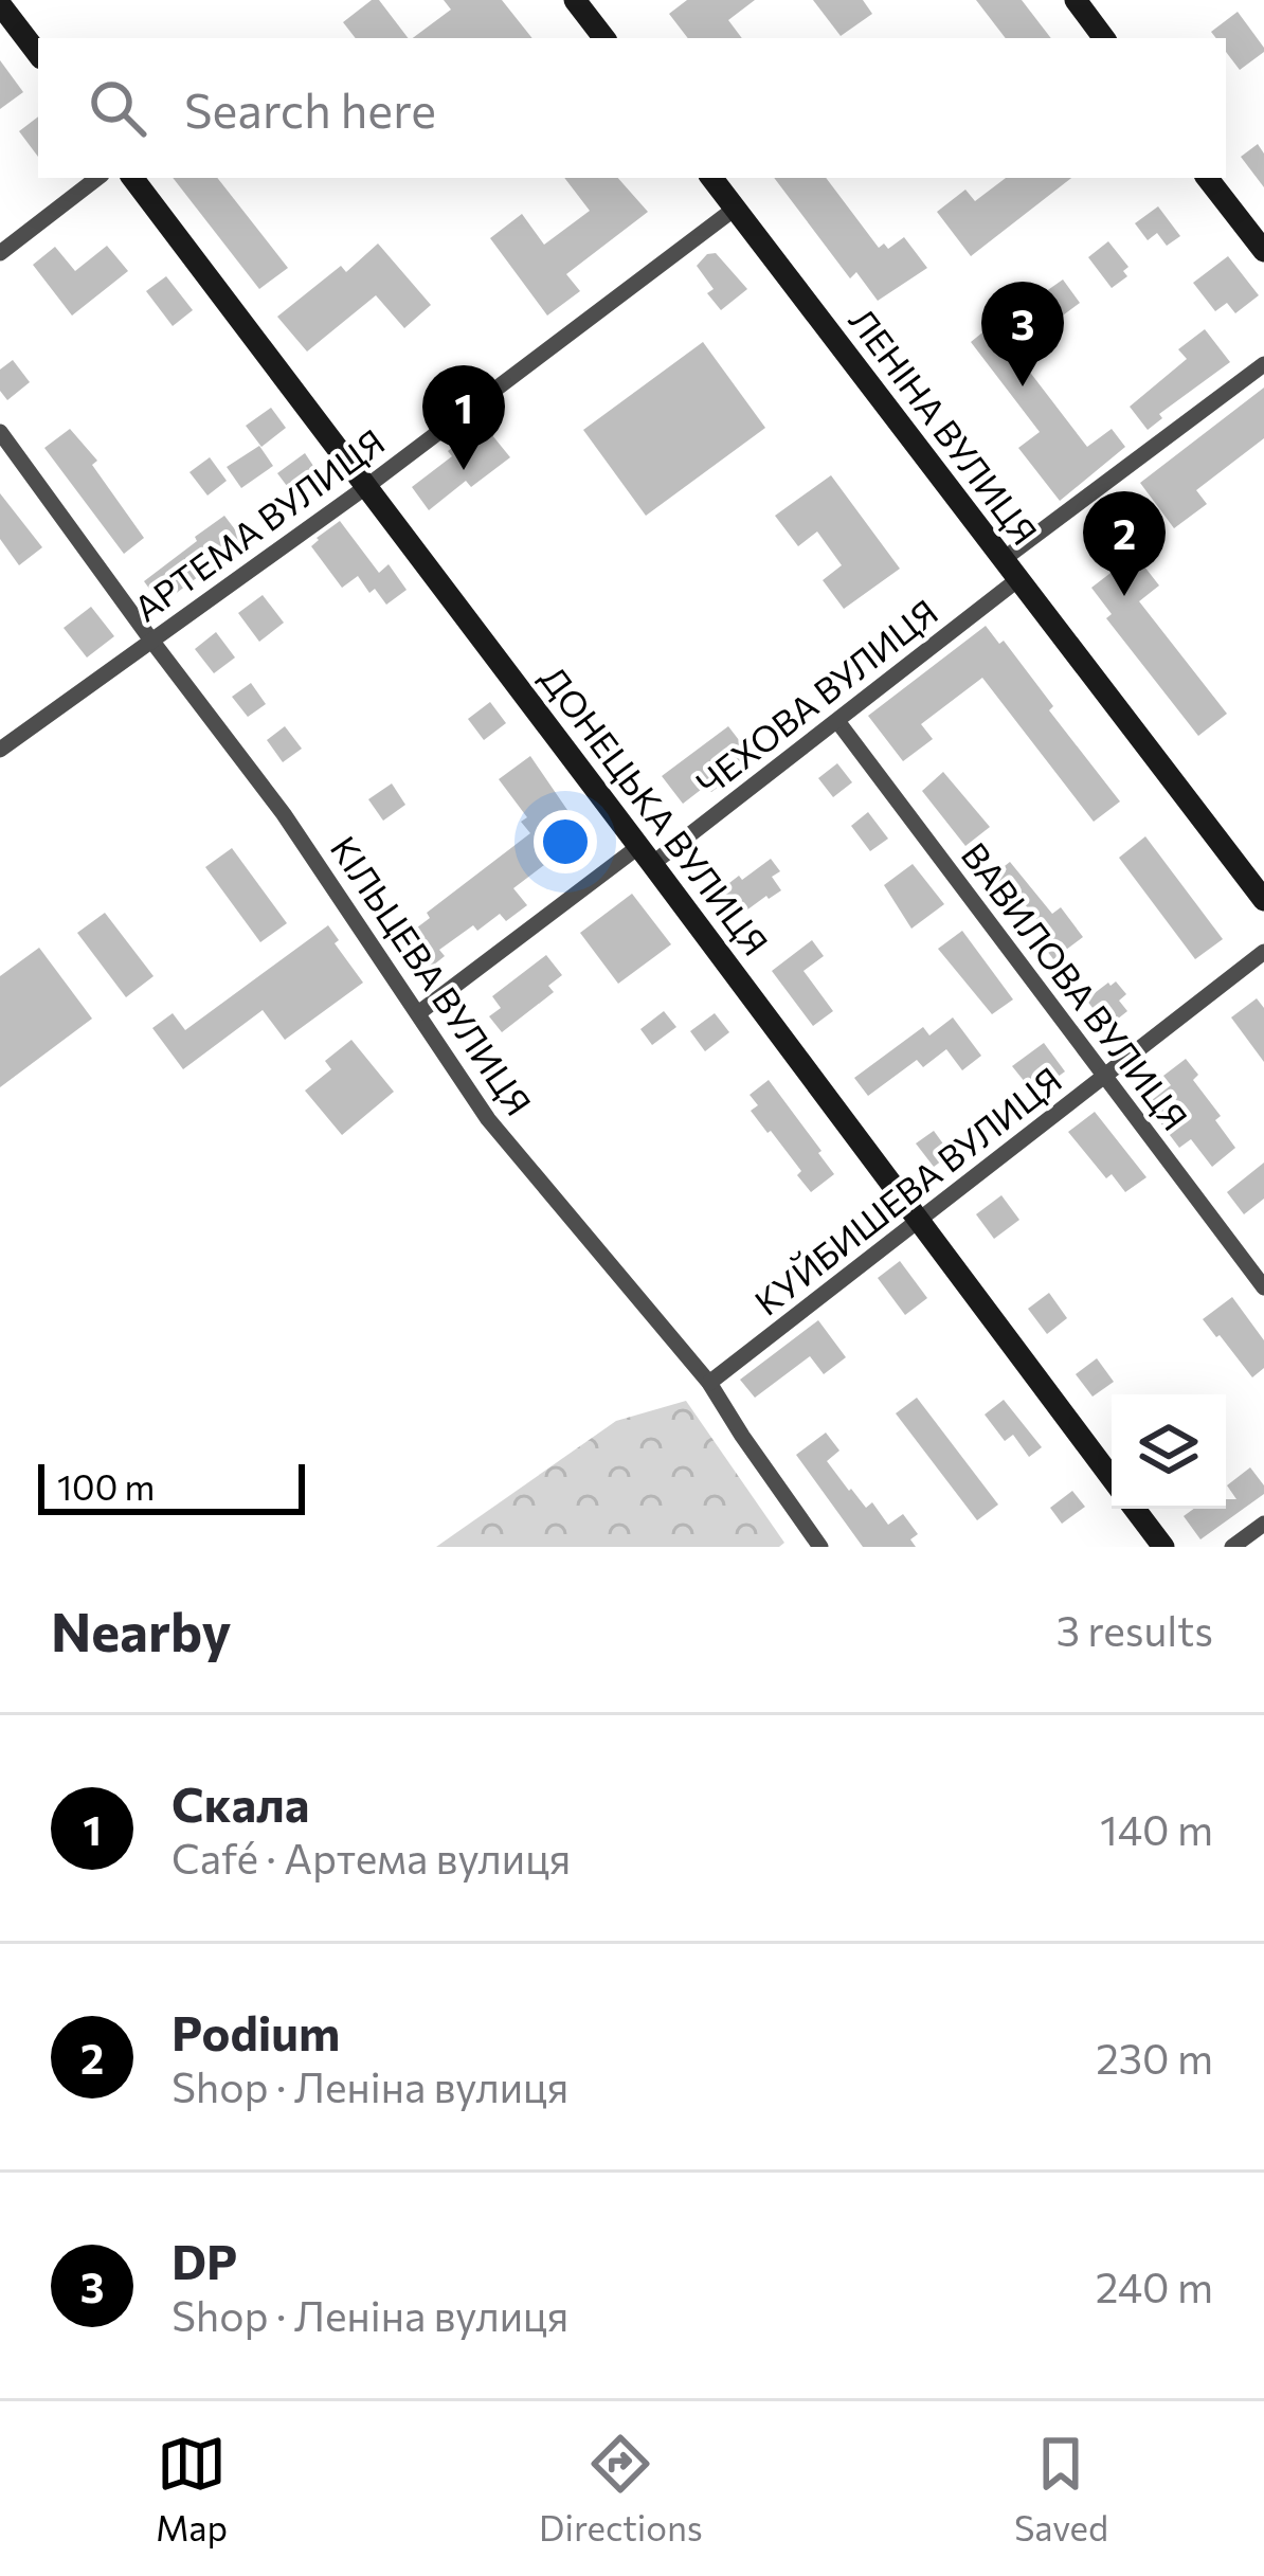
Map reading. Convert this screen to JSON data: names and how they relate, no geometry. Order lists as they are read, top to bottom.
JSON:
{
  "streets": {
    "street": [
      "ЛЕНІНА ВУЛИЦЯ",
      "АРТЕМА ВУЛИЦЯ",
      "ЧЕХОВА ВУЛИЦЯ",
      "ДОНЕЦЬКА ВУЛИЦЯ",
      "КІЛЬЦЕВА ВУЛИЦЯ",
      "ВАВИЛОВА ВУЛИЦЯ",
      "КУЙБИШЕВА ВУЛИЦЯ"
    ]
  },
  "crossings": [
    ["ЛЕНІНА ВУЛИЦЯ", "АРТЕМА ВУЛИЦЯ"],
    ["ЛЕНІНА ВУЛИЦЯ", "ЧЕХОВА ВУЛИЦЯ"],
    ["АРТЕМА ВУЛИЦЯ", "ДОНЕЦЬКА ВУЛИЦЯ"],
    ["АРТЕМА ВУЛИЦЯ", "КІЛЬЦЕВА ВУЛИЦЯ"],
    ["ЧЕХОВА ВУЛИЦЯ", "ДОНЕЦЬКА ВУЛИЦЯ"],
    ["ЧЕХОВА ВУЛИЦЯ", "КІЛЬЦЕВА ВУЛИЦЯ"],
    ["ЧЕХОВА ВУЛИЦЯ", "ВАВИЛОВА ВУЛИЦЯ"],
    ["ДОНЕЦЬКА ВУЛИЦЯ", "КУЙБИШЕВА ВУЛИЦЯ"],
    ["КІЛЬЦЕВА ВУЛИЦЯ", "КУЙБИШЕВА ВУЛИЦЯ"],
    ["ВАВИЛОВА ВУЛИЦЯ", "КУЙБИШЕВА ВУЛИЦЯ"]
  ],
  "scale_bar": "100 m",
  "page": {
    "search": "Search here",
    "pins": ["3", "1", "2"],
    "scale": "100 m",
    "heading": ["Nearby", "3 results"],
    "list": [
      {
        "mark": "1",
        "name": "Скала",
        "note": "Café · Артема вулиця",
        "value": "140 m"
      },
      {
        "mark": "2",
        "name": "Podium",
        "note": "Shop · Леніна вулиця",
        "value": "230 m"
      },
      {
        "mark": "3",
        "name": "DP",
        "note": "Shop · Леніна вулиця",
        "value": "240 m"
      }
    ],
    "nav": ["Map", "Directions", "Saved"]
  }
}
